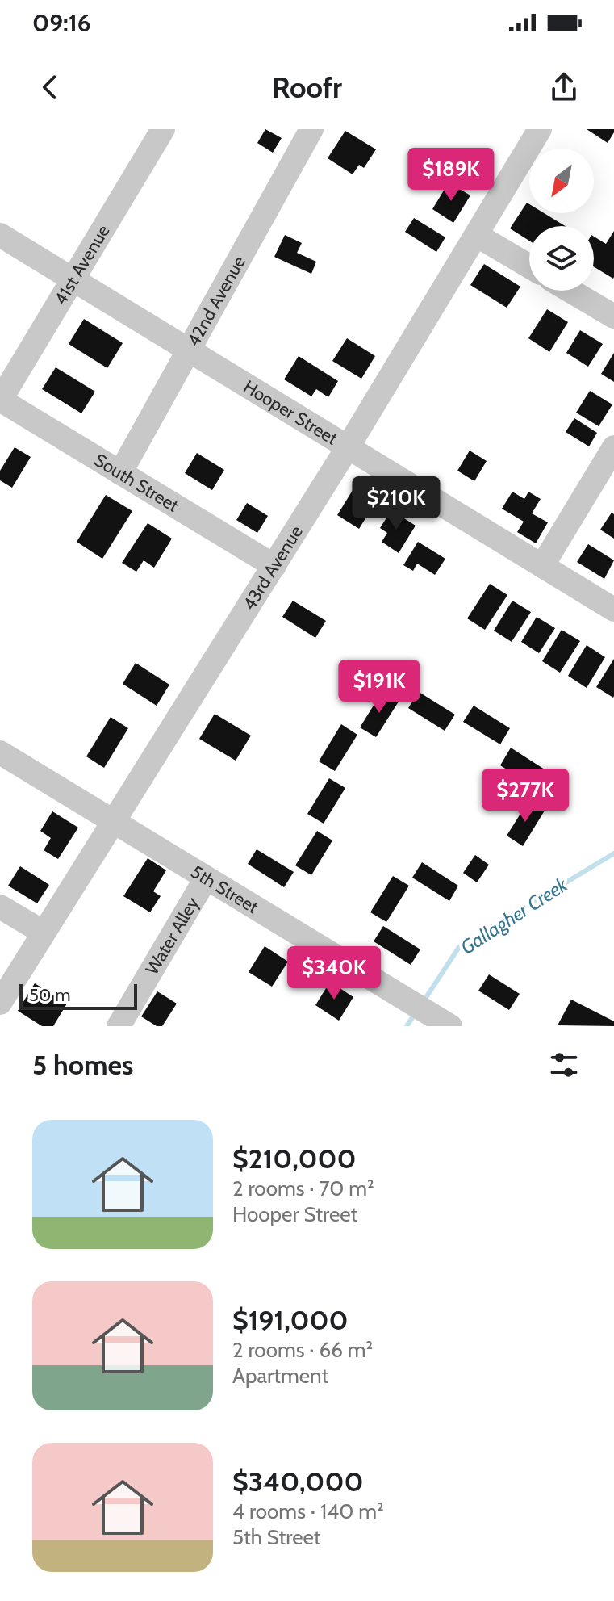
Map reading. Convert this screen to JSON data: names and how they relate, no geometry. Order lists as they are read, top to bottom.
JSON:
{
  "streets": {
    "street": [
      "41st Avenue",
      "42nd Avenue",
      "Hooper Street",
      "South Street",
      "43rd Avenue",
      "5th Street",
      "Water Alley"
    ]
  },
  "crossings": [
    ["41st Avenue", "Hooper Street"],
    ["41st Avenue", "South Street"],
    ["42nd Avenue", "Hooper Street"],
    ["42nd Avenue", "South Street"],
    ["Hooper Street", "43rd Avenue"],
    ["South Street", "43rd Avenue"],
    ["43rd Avenue", "5th Street"],
    ["5th Street", "Water Alley"]
  ],
  "water": ["Gallagher Creek"],
  "scale_bar": "50 m",
  "north": "bottom left",
  "page": {
    "status": "09:16",
    "header": "Roofr",
    "price": [
      "$189K",
      "$210K",
      "$191K",
      "$277K",
      "$340K"
    ],
    "scale": "50 m",
    "heading": "5 homes",
    "list": [
      {
        "name": "$210,000",
        "note": "2 rooms · 70 m² · Hooper Street"
      },
      {
        "name": "$191,000",
        "note": "2 rooms · 66 m² · Apartment"
      },
      {
        "name": "$340,000",
        "note": "4 rooms · 140 m² · 5th Street"
      }
    ]
  }
}
